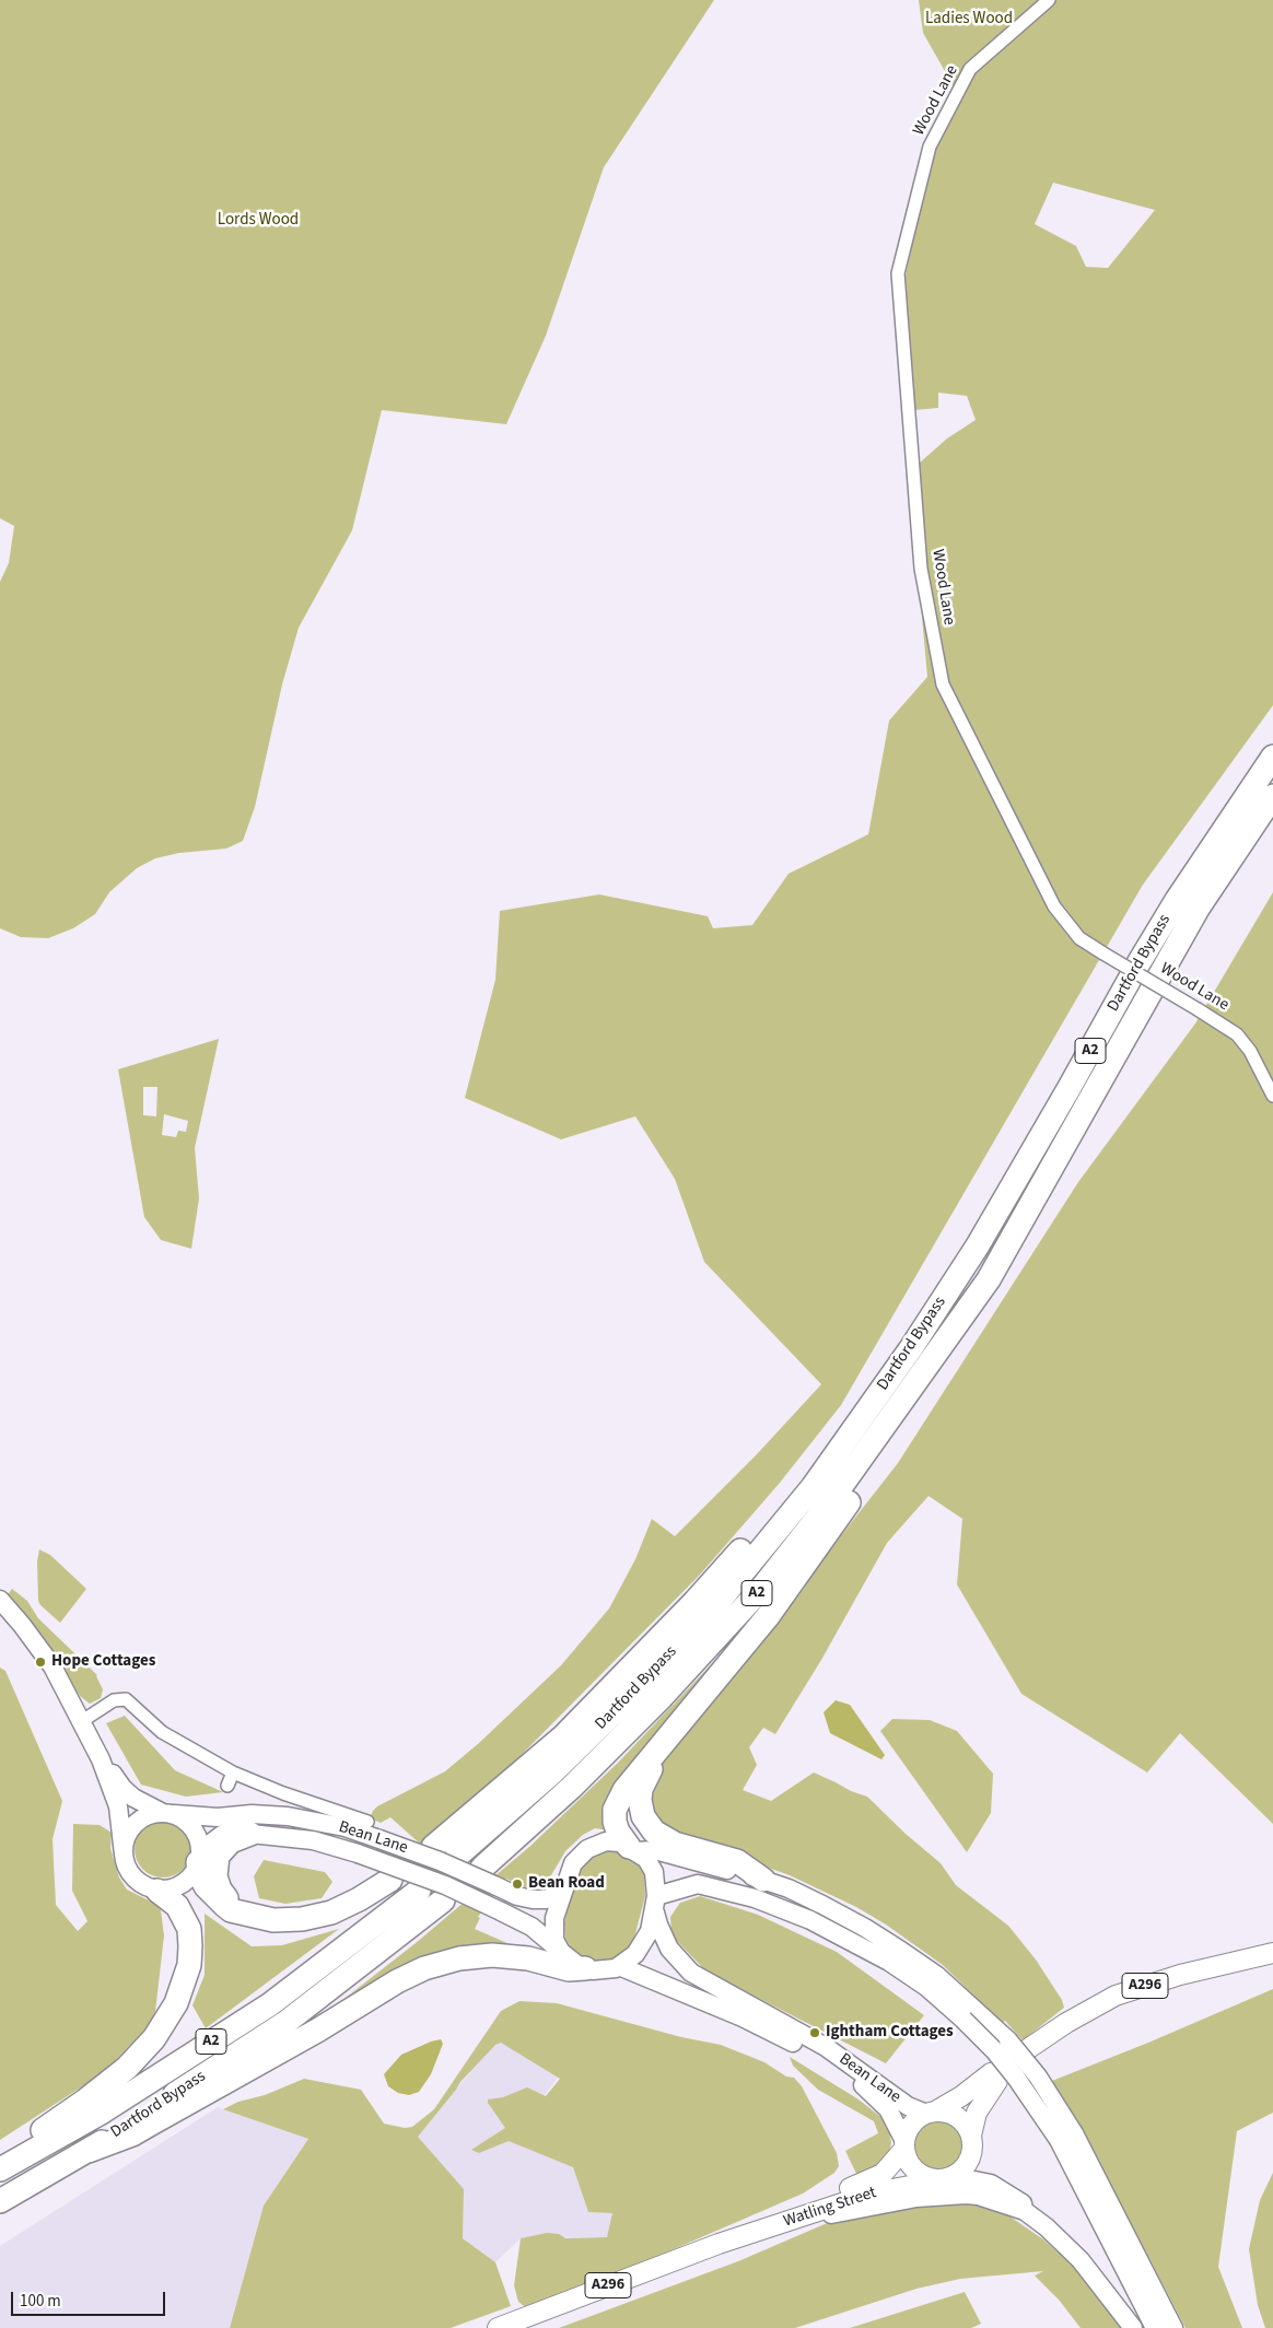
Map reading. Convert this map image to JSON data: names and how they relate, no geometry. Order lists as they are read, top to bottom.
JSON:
{
  "streets": {
    "highway": ["Dartford Bypass", "A2"],
    "main road": ["Bean Lane", "A296", "Watling Street"],
    "street": ["Wood Lane"]
  },
  "crossings": [
    ["Dartford Bypass", "A2"],
    ["Dartford Bypass", "Bean Lane"],
    ["Bean Lane", "Watling Street"]
  ],
  "parks": ["Ladies Wood", "Lords Wood"],
  "places": ["Hope Cottages", "Bean Road", "Ightham Cottages"],
  "scale_bar": "100 m"
}
